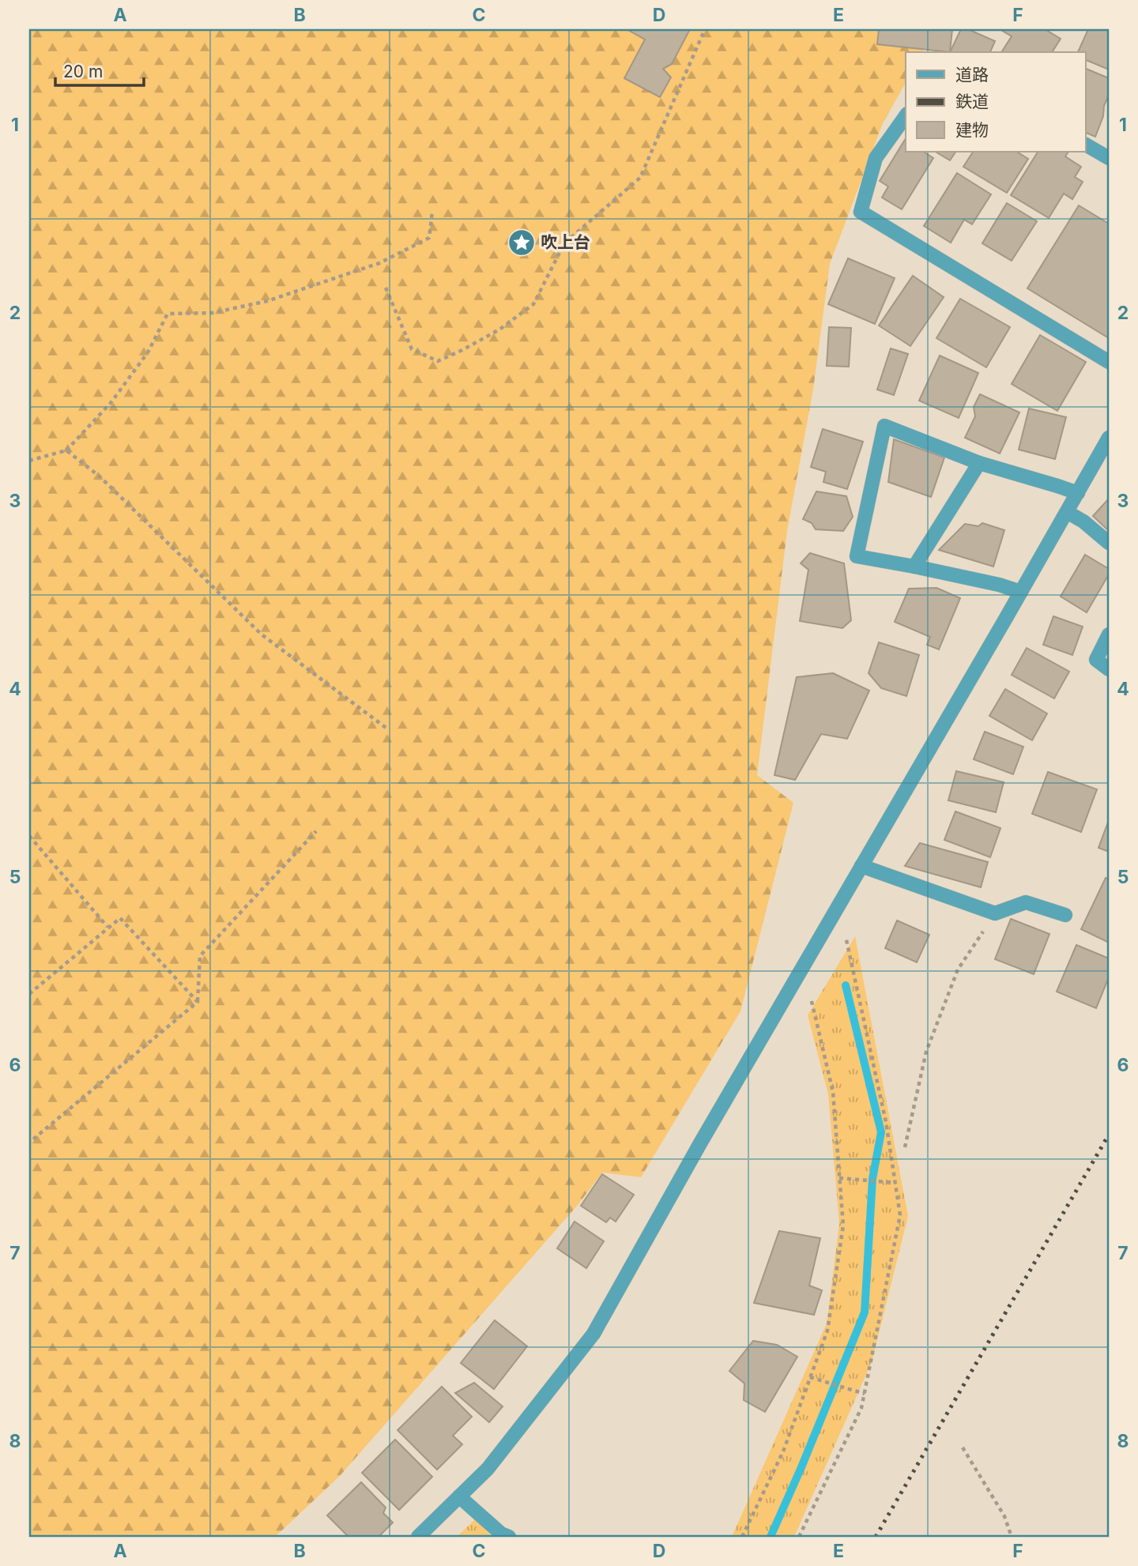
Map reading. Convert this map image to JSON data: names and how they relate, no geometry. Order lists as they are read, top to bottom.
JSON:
{
  "places": {
    "place": ["吹上台"]
  },
  "legend": ["道路", "鉄道", "建物"],
  "scale_bar": "20 m",
  "grid": {
    "columns": [
      "A",
      "B",
      "C",
      "D",
      "E",
      "F"
    ],
    "rows": [
      "1",
      "2",
      "3",
      "4",
      "5",
      "6",
      "7",
      "8"
    ]
  }
}
